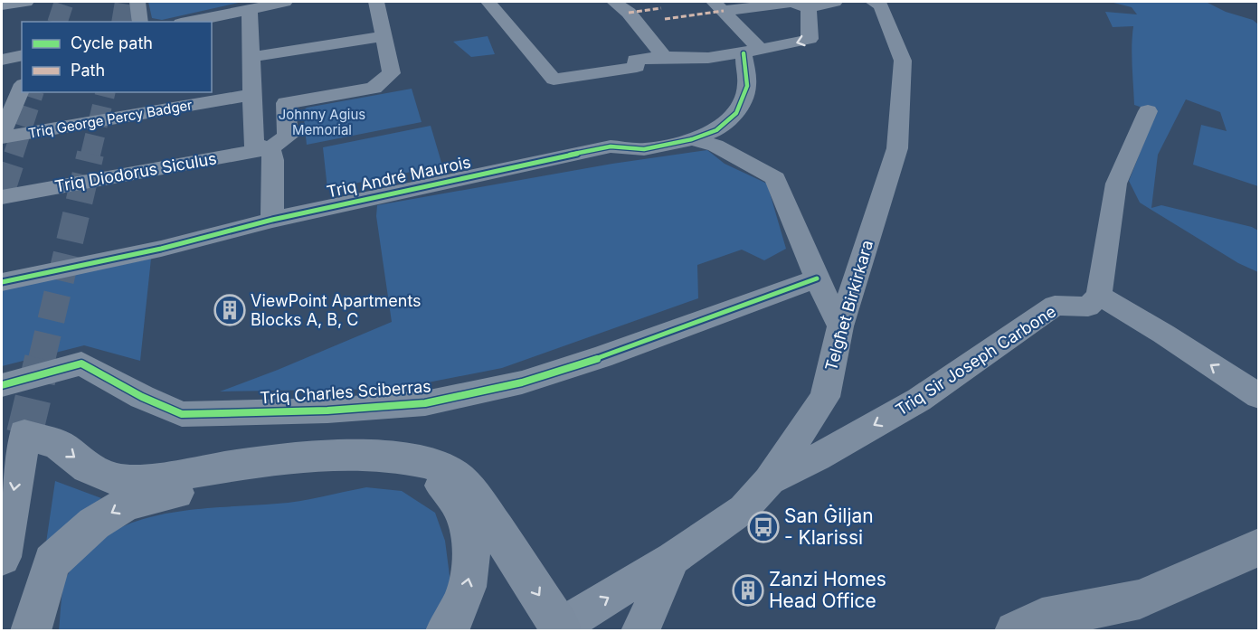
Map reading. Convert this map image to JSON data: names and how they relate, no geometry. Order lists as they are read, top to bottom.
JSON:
{
  "streets": {
    "street": [
      "Triq George Percy Badger",
      "Triq Diodorus Siculus",
      "Triq André Maurois",
      "Telgħet Birkirkara",
      "Triq Sir Joseph Carbone",
      "Triq Charles Sciberras"
    ]
  },
  "crossings": [
    ["Telgħet Birkirkara", "Triq Sir Joseph Carbone"]
  ],
  "one_way": ["Triq Sir Joseph Carbone"],
  "parks": ["Johnny Agius Memorial"],
  "places": {
    "building": ["ViewPoint Apartments Blocks A, B, C", "Zanzi Homes Head Office"],
    "bus stop": ["San Ġiljan - Klarissi"]
  },
  "legend": ["Cycle path", "Path"]
}
